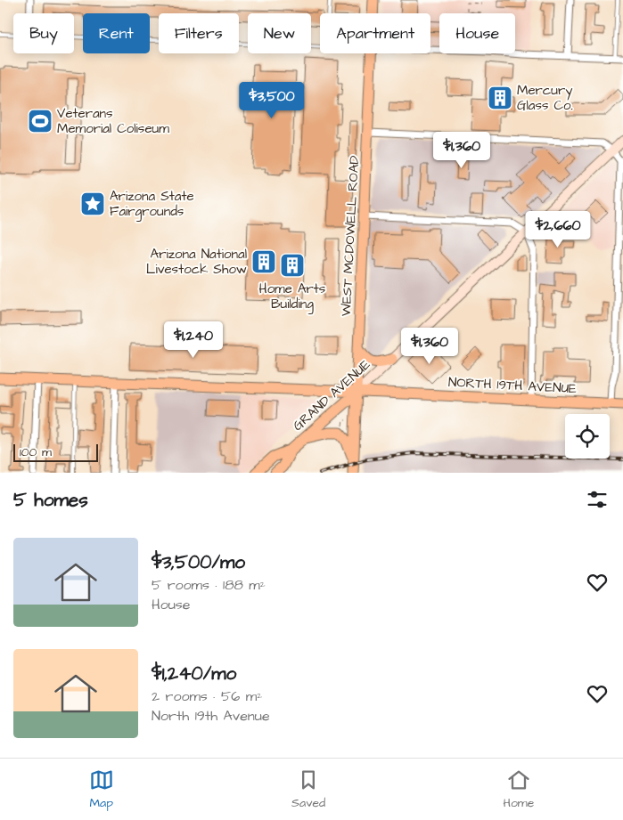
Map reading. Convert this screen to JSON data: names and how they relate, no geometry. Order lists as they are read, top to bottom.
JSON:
{
  "streets": {
    "main road": ["WEST MCDOWELL ROAD", "NORTH 19TH AVENUE", "GRAND AVENUE"]
  },
  "crossings": [
    ["WEST MCDOWELL ROAD", "NORTH 19TH AVENUE"],
    ["WEST MCDOWELL ROAD", "GRAND AVENUE"],
    ["NORTH 19TH AVENUE", "GRAND AVENUE"]
  ],
  "places": {
    "building": ["Mercury Glass Co.", "Arizona National Livestock Show", "Home Arts Building"],
    "sports": ["Veterans Memorial Coliseum"],
    "place": ["Arizona State Fairgrounds"]
  },
  "scale_bar": "100 m",
  "page": {
    "chip": [
      "Buy",
      "Rent",
      "Filters",
      "New",
      "Apartment",
      "House"
    ],
    "price": [
      "$3,500",
      "$1,360",
      "$2,660",
      "$1,240",
      "$1,360"
    ],
    "scale": "100 m",
    "heading": "5 homes",
    "list": [
      {
        "name": "$3,500/mo",
        "note": "5 rooms · 188 m² · House"
      },
      {
        "name": "$1,240/mo",
        "note": "2 rooms · 56 m² · North 19th Avenue"
      }
    ],
    "tabs": ["Map", "Saved", "Home"]
  }
}
